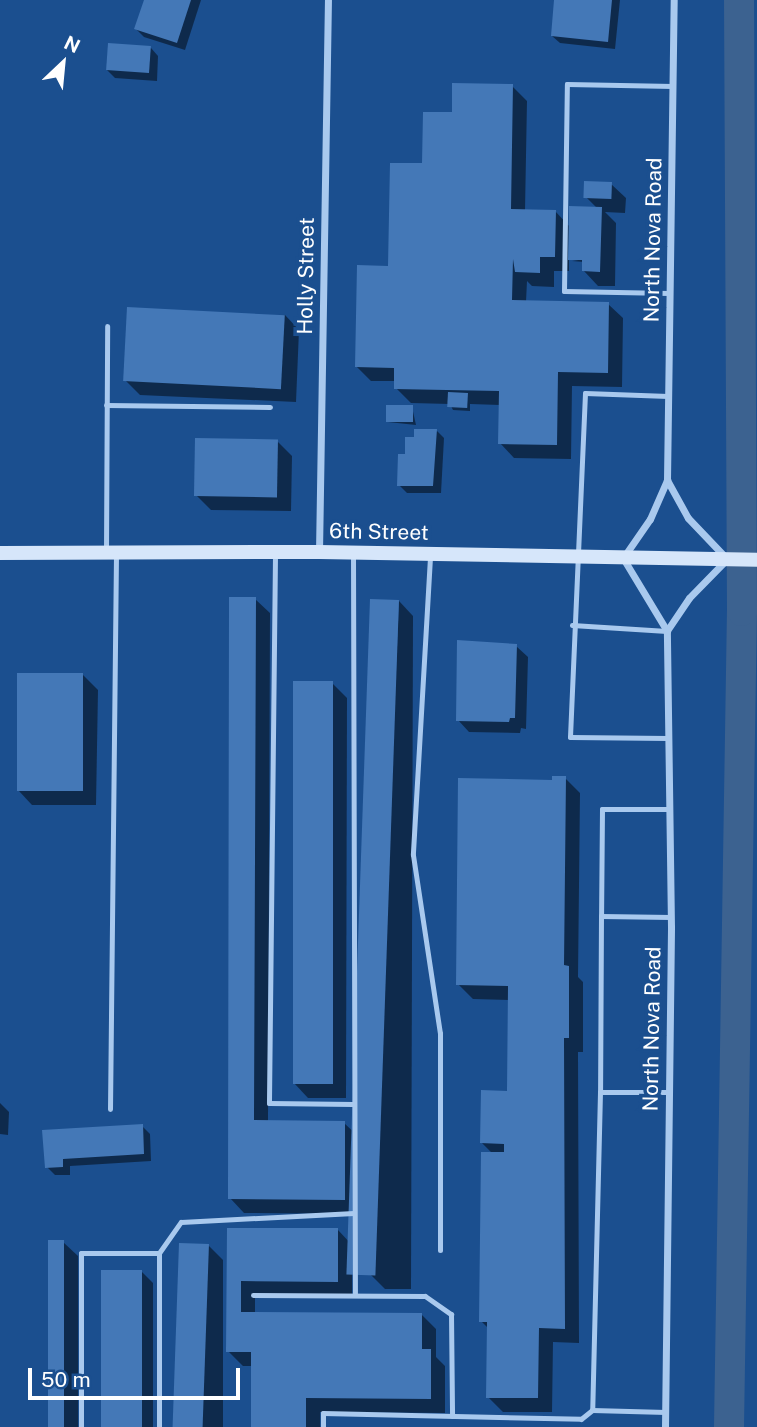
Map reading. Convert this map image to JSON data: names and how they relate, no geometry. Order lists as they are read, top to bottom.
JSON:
{
  "streets": {
    "street": ["North Nova Road", "Holly Street", "6th Street"]
  },
  "crossings": [
    ["Holly Street", "6th Street"]
  ],
  "scale_bar": "50 m",
  "north": "top right"
}
